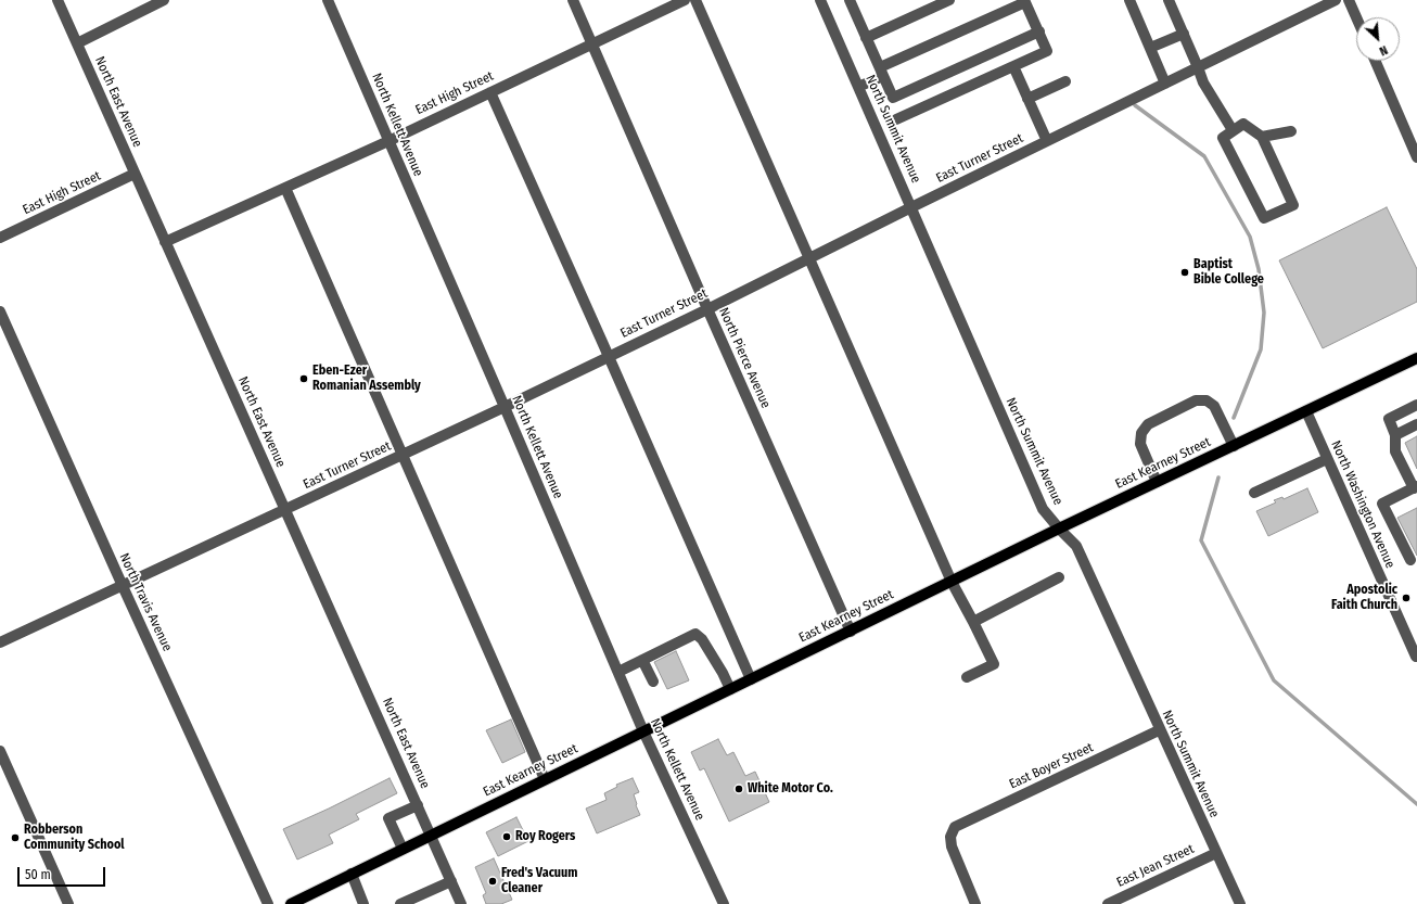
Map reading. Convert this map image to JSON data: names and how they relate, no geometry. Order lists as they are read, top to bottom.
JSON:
{
  "streets": {
    "main road": ["East Kearney Street"],
    "street": [
      "East High Street",
      "North East Avenue",
      "North Kellett Avenue",
      "North Summit Avenue",
      "East Turner Street",
      "North Pierce Avenue",
      "North Washington Avenue",
      "North Travis Avenue",
      "East Boyer Street",
      "East Jean Street"
    ]
  },
  "crossings": [
    ["East High Street", "North East Avenue"],
    ["East High Street", "North Kellett Avenue"],
    ["East High Street", "North Pierce Avenue"],
    ["North East Avenue", "East Turner Street"],
    ["North East Avenue", "East Kearney Street"],
    ["North Kellett Avenue", "East Turner Street"],
    ["North Kellett Avenue", "East Kearney Street"],
    ["North Summit Avenue", "East Turner Street"],
    ["North Summit Avenue", "East Kearney Street"],
    ["North Summit Avenue", "East Boyer Street"],
    ["North Summit Avenue", "East Jean Street"],
    ["East Turner Street", "North Pierce Avenue"],
    ["East Turner Street", "North Travis Avenue"],
    ["North Pierce Avenue", "East Kearney Street"],
    ["East Kearney Street", "North Washington Avenue"]
  ],
  "places": [
    "Baptist Bible College",
    "Eben-Ezer Romanian Assembly",
    "Apostolic Faith Church",
    "White Motor Co.",
    "Roy Rogers",
    "Robberson Community School",
    "Fred's Vacuum Cleaner"
  ],
  "scale_bar": "50 m",
  "north": "bottom right"
}
